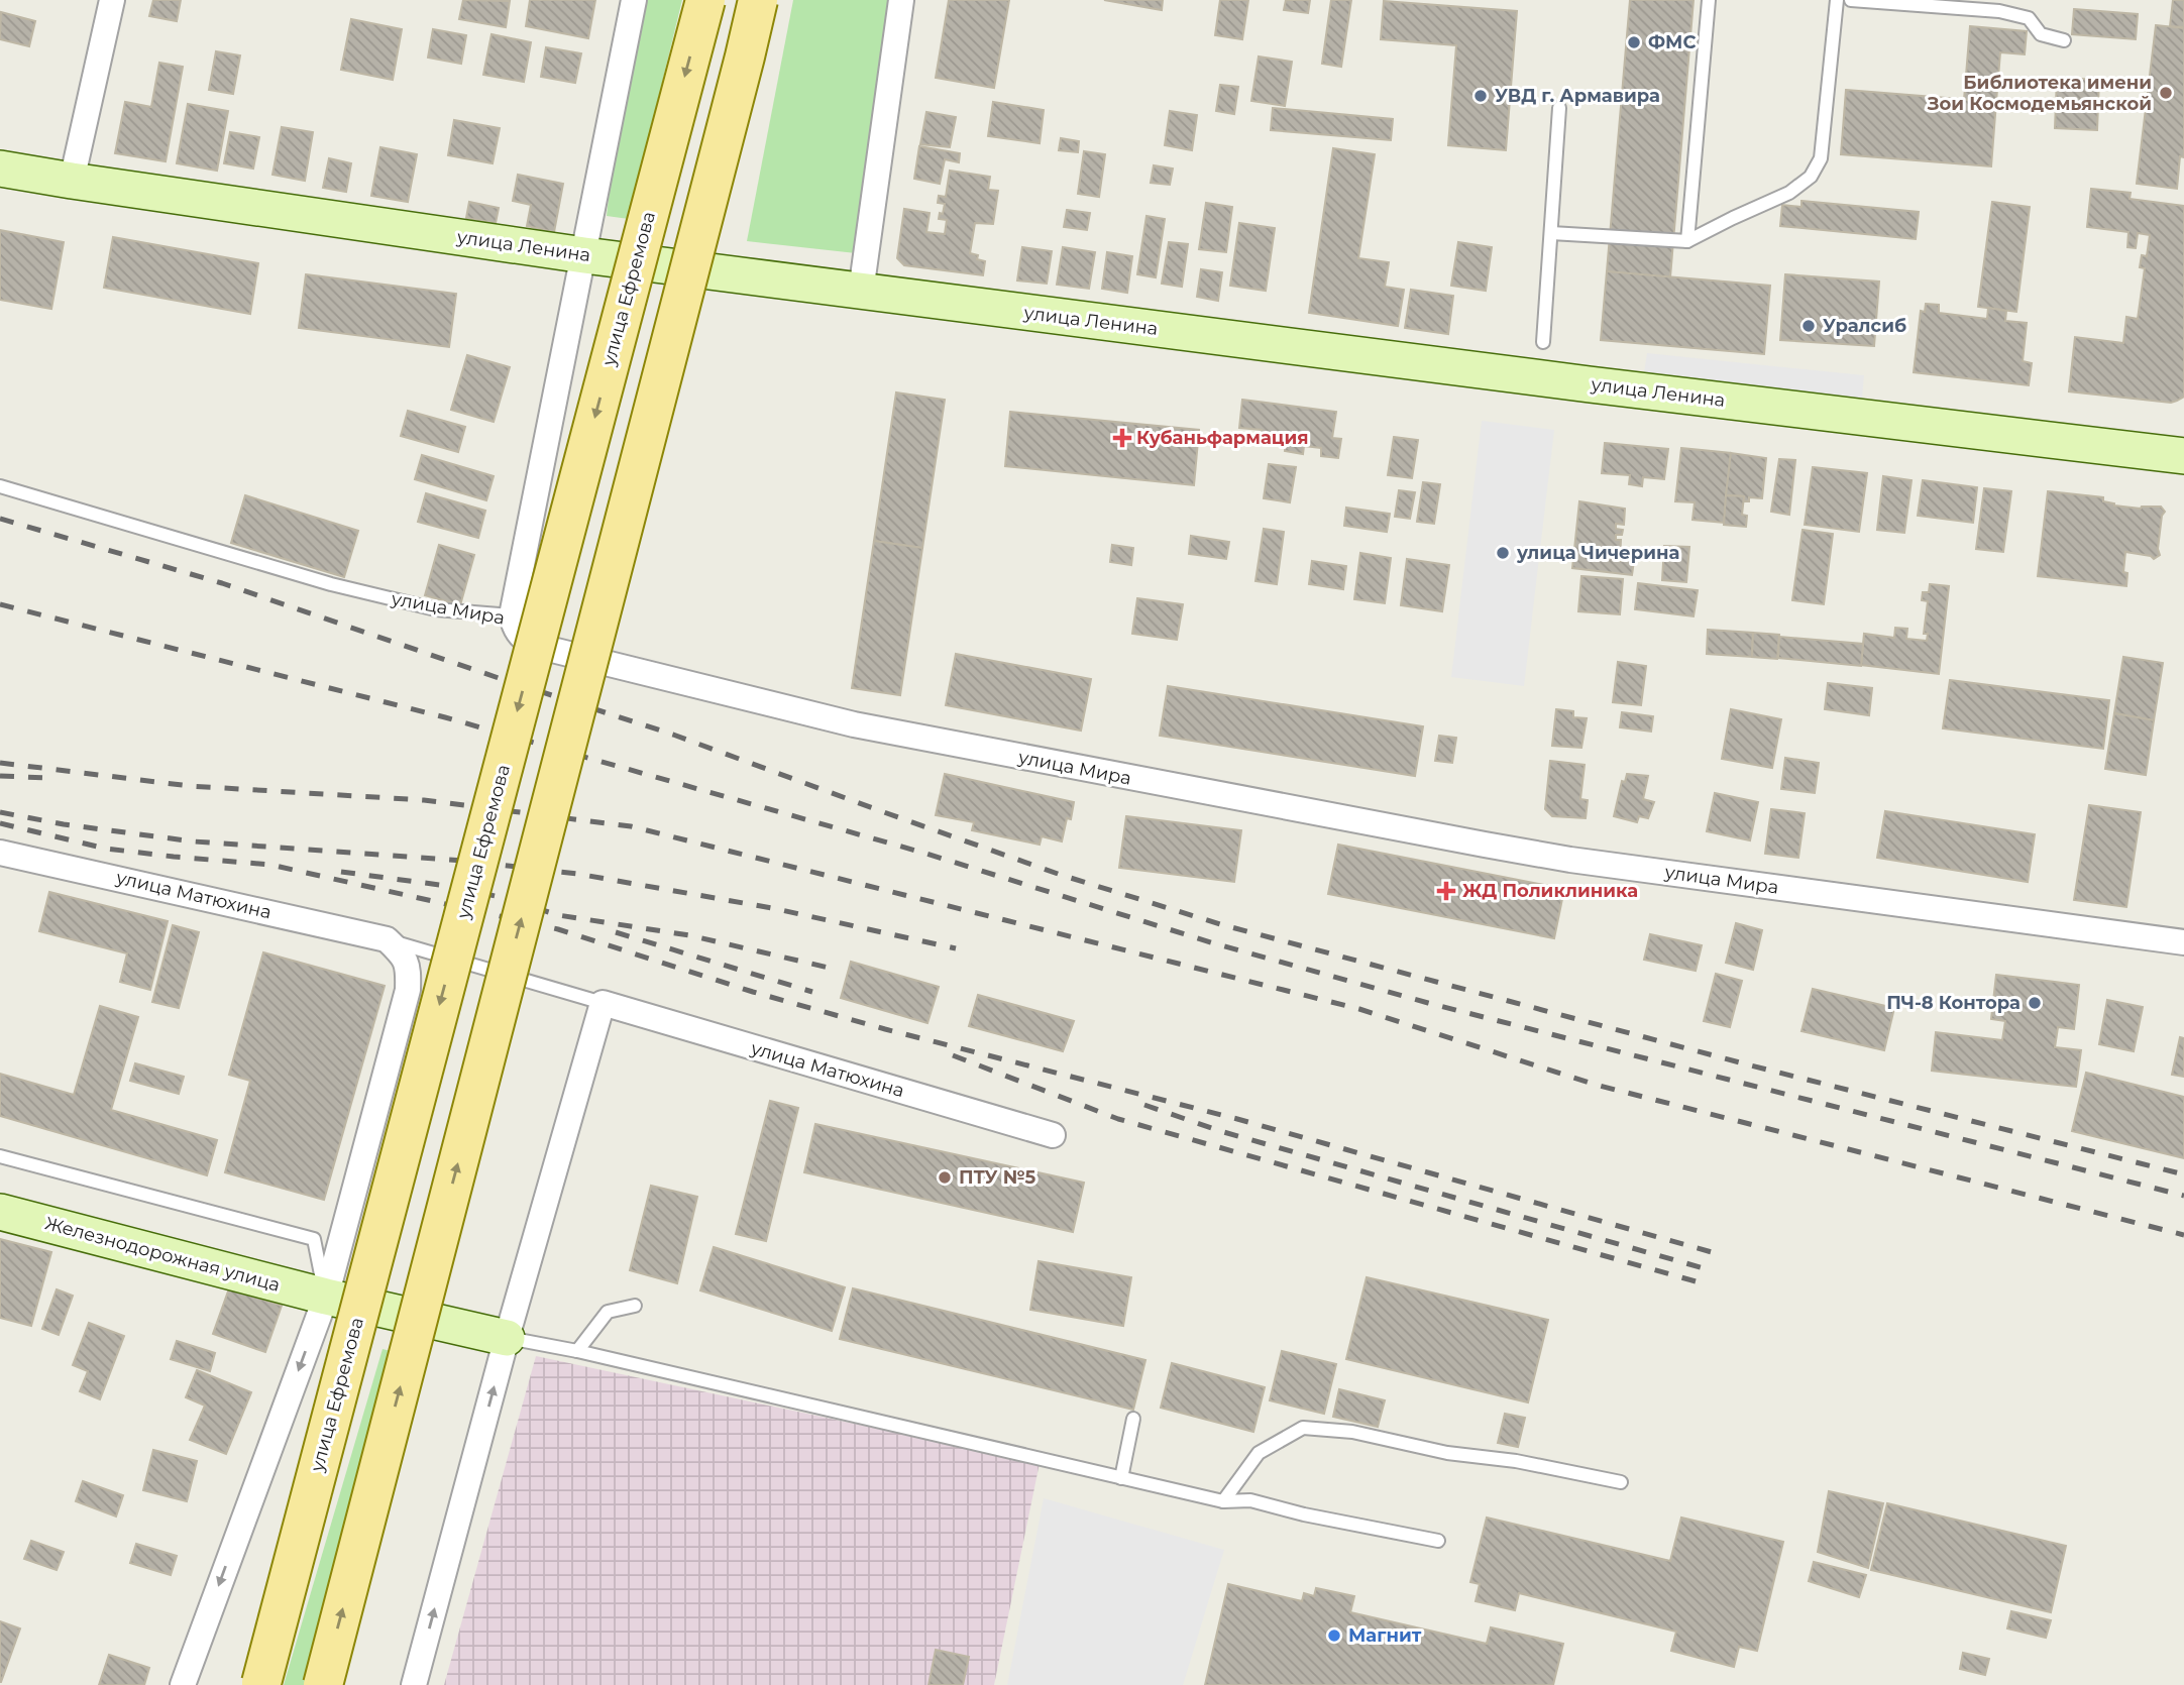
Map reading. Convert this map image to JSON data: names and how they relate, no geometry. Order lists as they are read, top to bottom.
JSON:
{
  "streets": {
    "main road": ["улица Ефремова"],
    "street": [
      "улица Ленина",
      "улица Мира",
      "улица Матюхина",
      "Железнодорожная улица"
    ]
  },
  "crossings": [
    ["улица Ефремова", "улица Матюхина"],
    ["улица Ефремова", "Железнодорожная улица"]
  ],
  "places": {
    "other": [
      "ФМС",
      "Библиотека имени Зои Космодемьянской",
      "УВД г. Армавира",
      "Уралсиб",
      "улица Чичерина",
      "ПЧ-8 Контора",
      "ПТУ №5",
      "Магнит"
    ],
    "health": ["Кубаньфармация", "ЖД Поликлиника"]
  }
}
